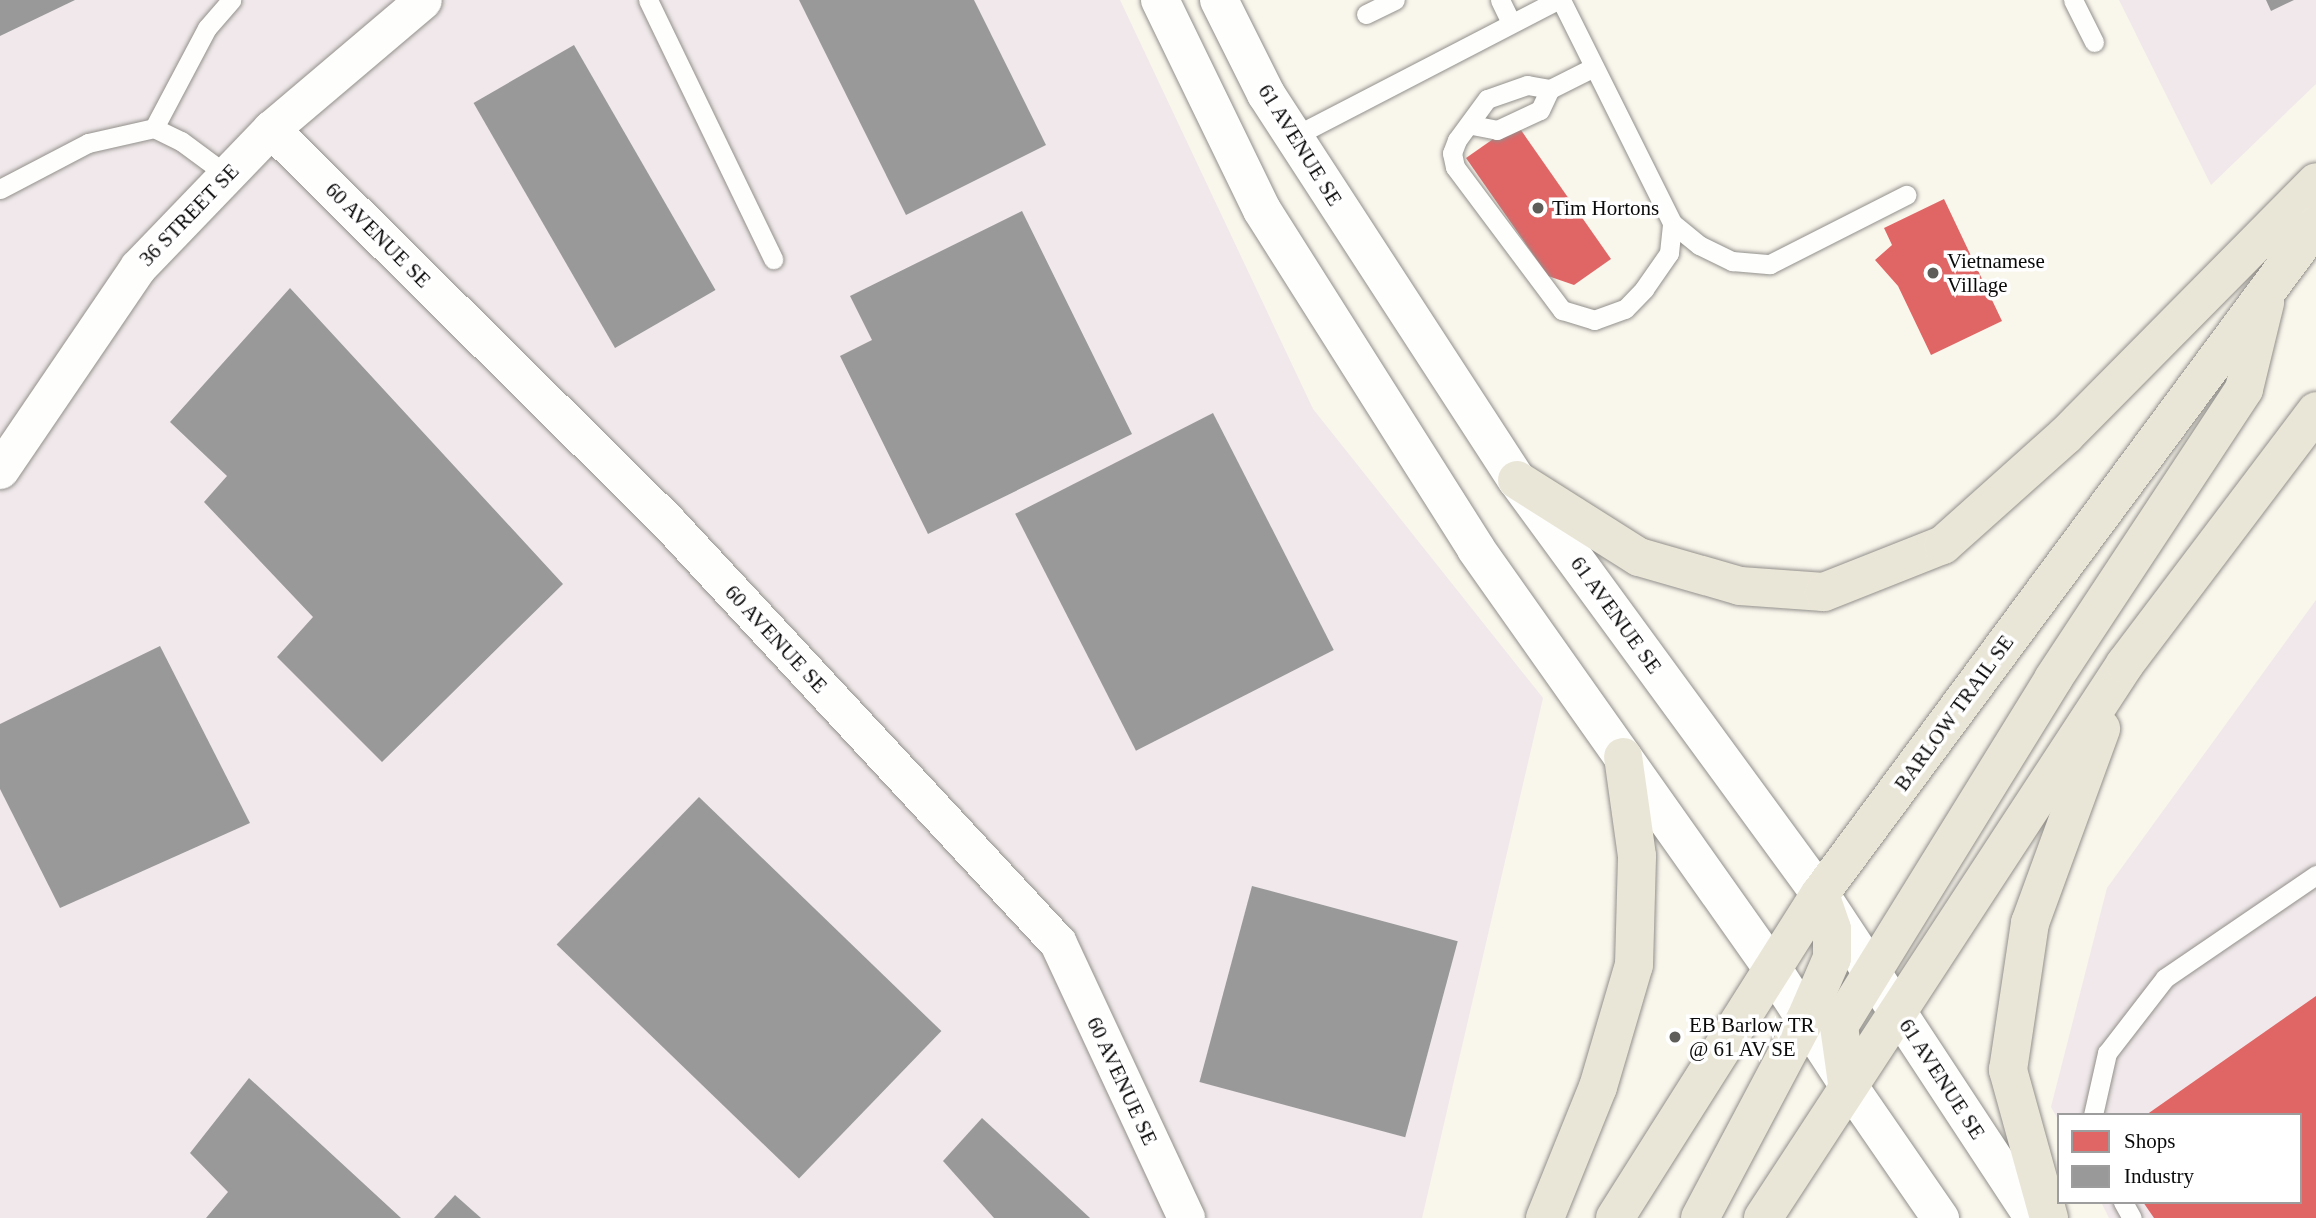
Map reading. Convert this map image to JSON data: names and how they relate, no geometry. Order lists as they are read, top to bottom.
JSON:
{
  "streets": {
    "main road": ["BARLOW TRAIL SE"],
    "street": ["61 AVENUE SE", "36 STREET SE", "60 AVENUE SE"]
  },
  "crossings": [
    ["61 AVENUE SE", "BARLOW TRAIL SE"],
    ["36 STREET SE", "60 AVENUE SE"]
  ],
  "places": ["Tim Hortons", "Vietnamese Village", "EB Barlow TR @ 61 AV SE"],
  "legend": ["Shops", "Industry"]
}
